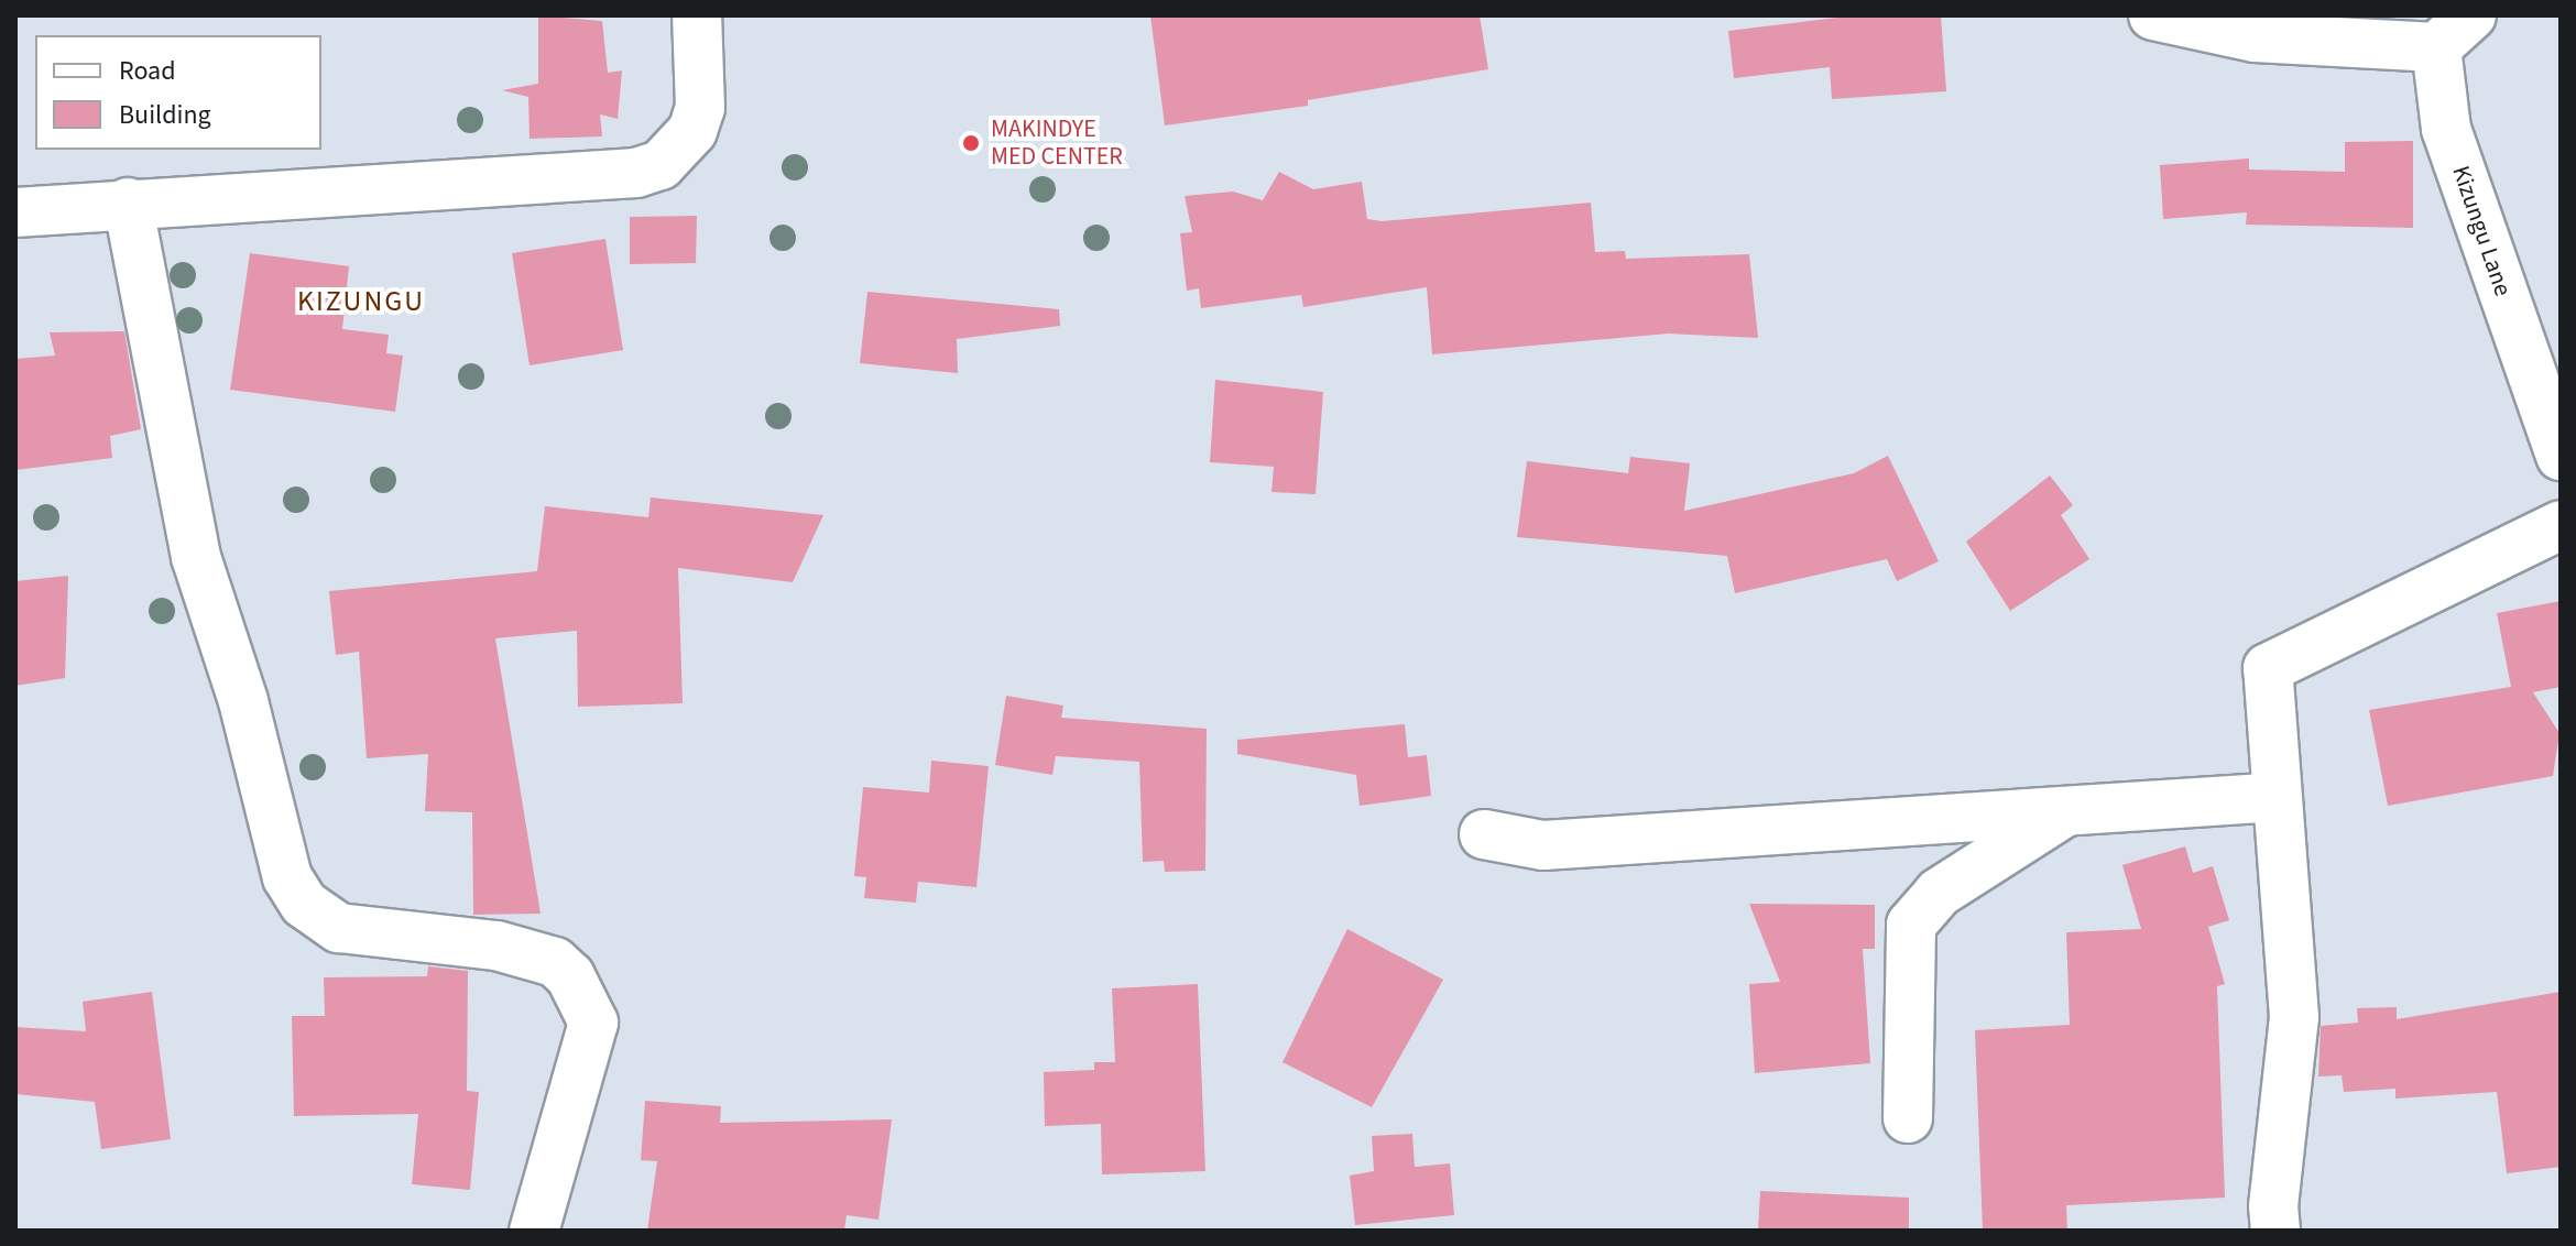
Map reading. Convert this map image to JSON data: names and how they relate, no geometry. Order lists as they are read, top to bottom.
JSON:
{
  "streets": {
    "street": ["Kizungu Lane"]
  },
  "districts": ["KIZUNGU"],
  "places": ["MAKINDYE MED CENTER"],
  "legend": ["Road", "Building"]
}
